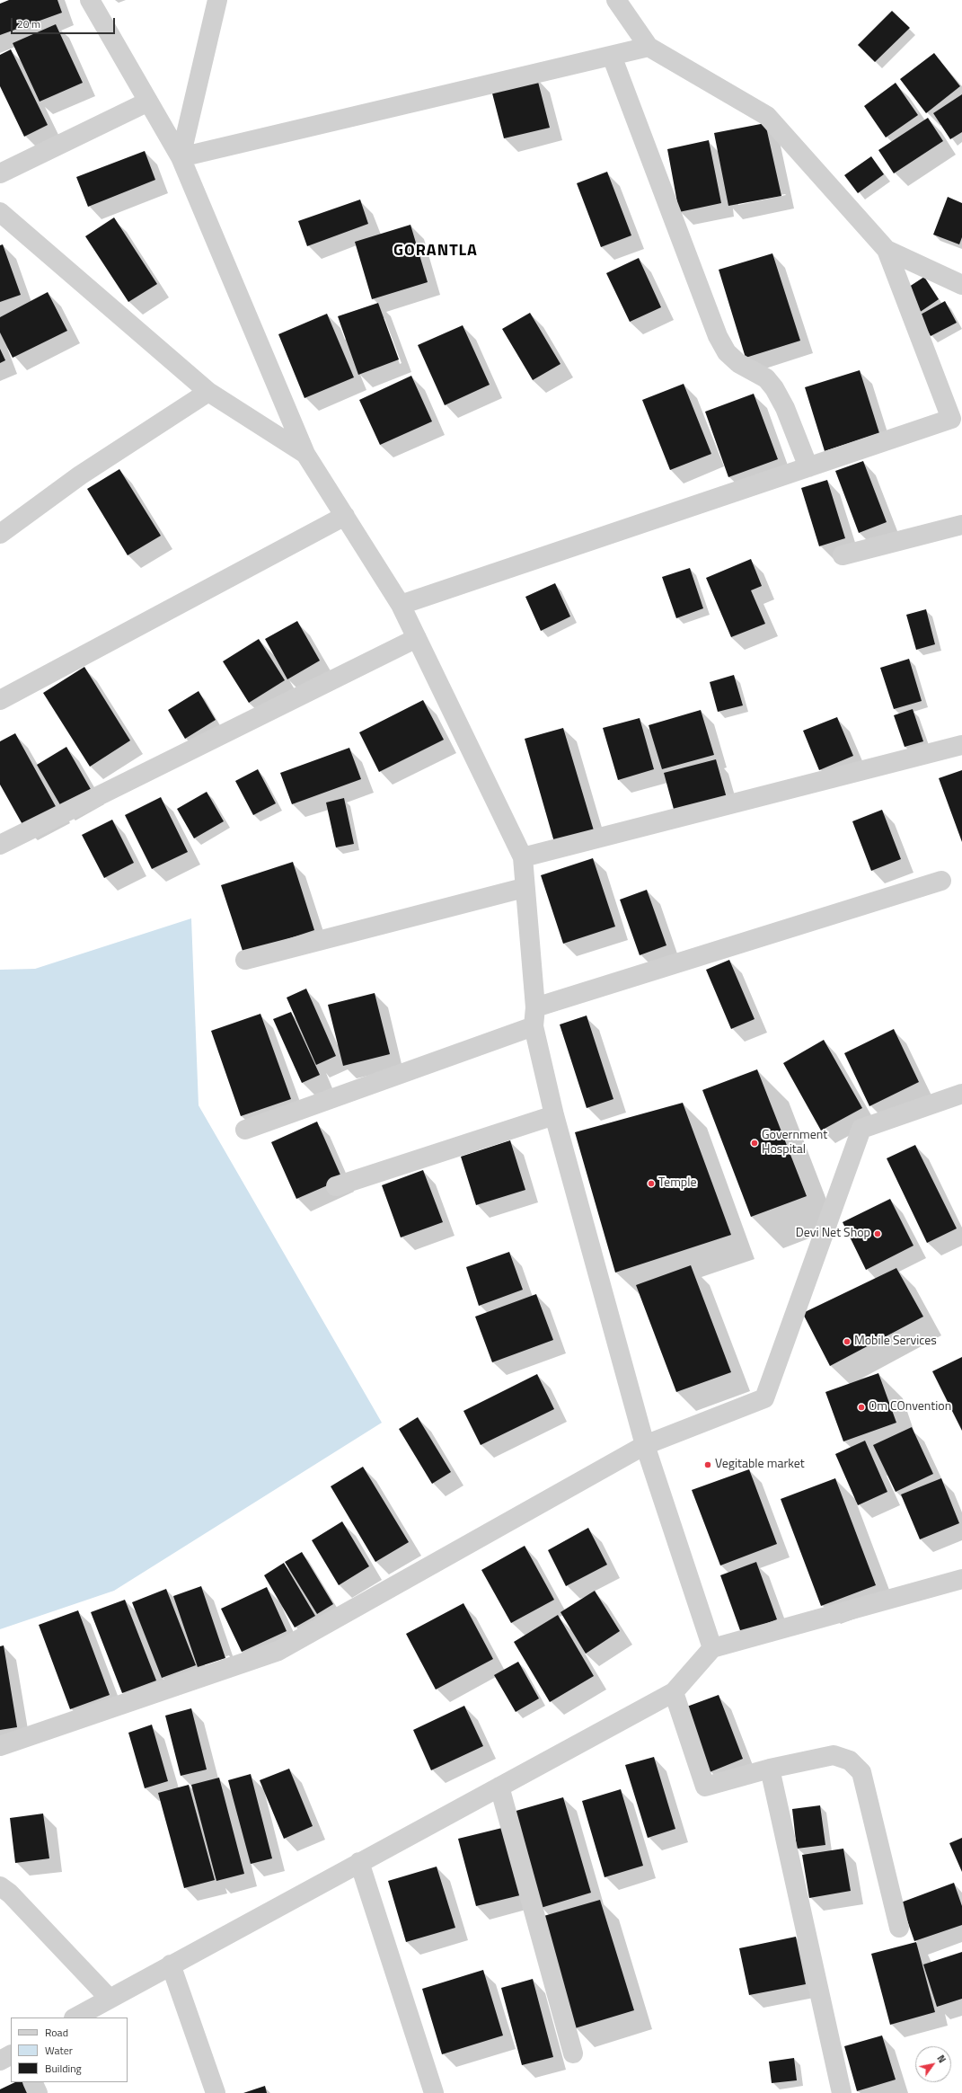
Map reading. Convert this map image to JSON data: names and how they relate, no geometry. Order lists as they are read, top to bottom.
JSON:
{
  "districts": ["GORANTLA"],
  "places": [
    "Government Hospital",
    "Temple",
    "Devi Net Shop",
    "Mobile Services",
    "Om COnvention",
    "Vegitable market"
  ],
  "legend": ["Road", "Water", "Building"],
  "scale_bar": "20 m",
  "north": "top right"
}
